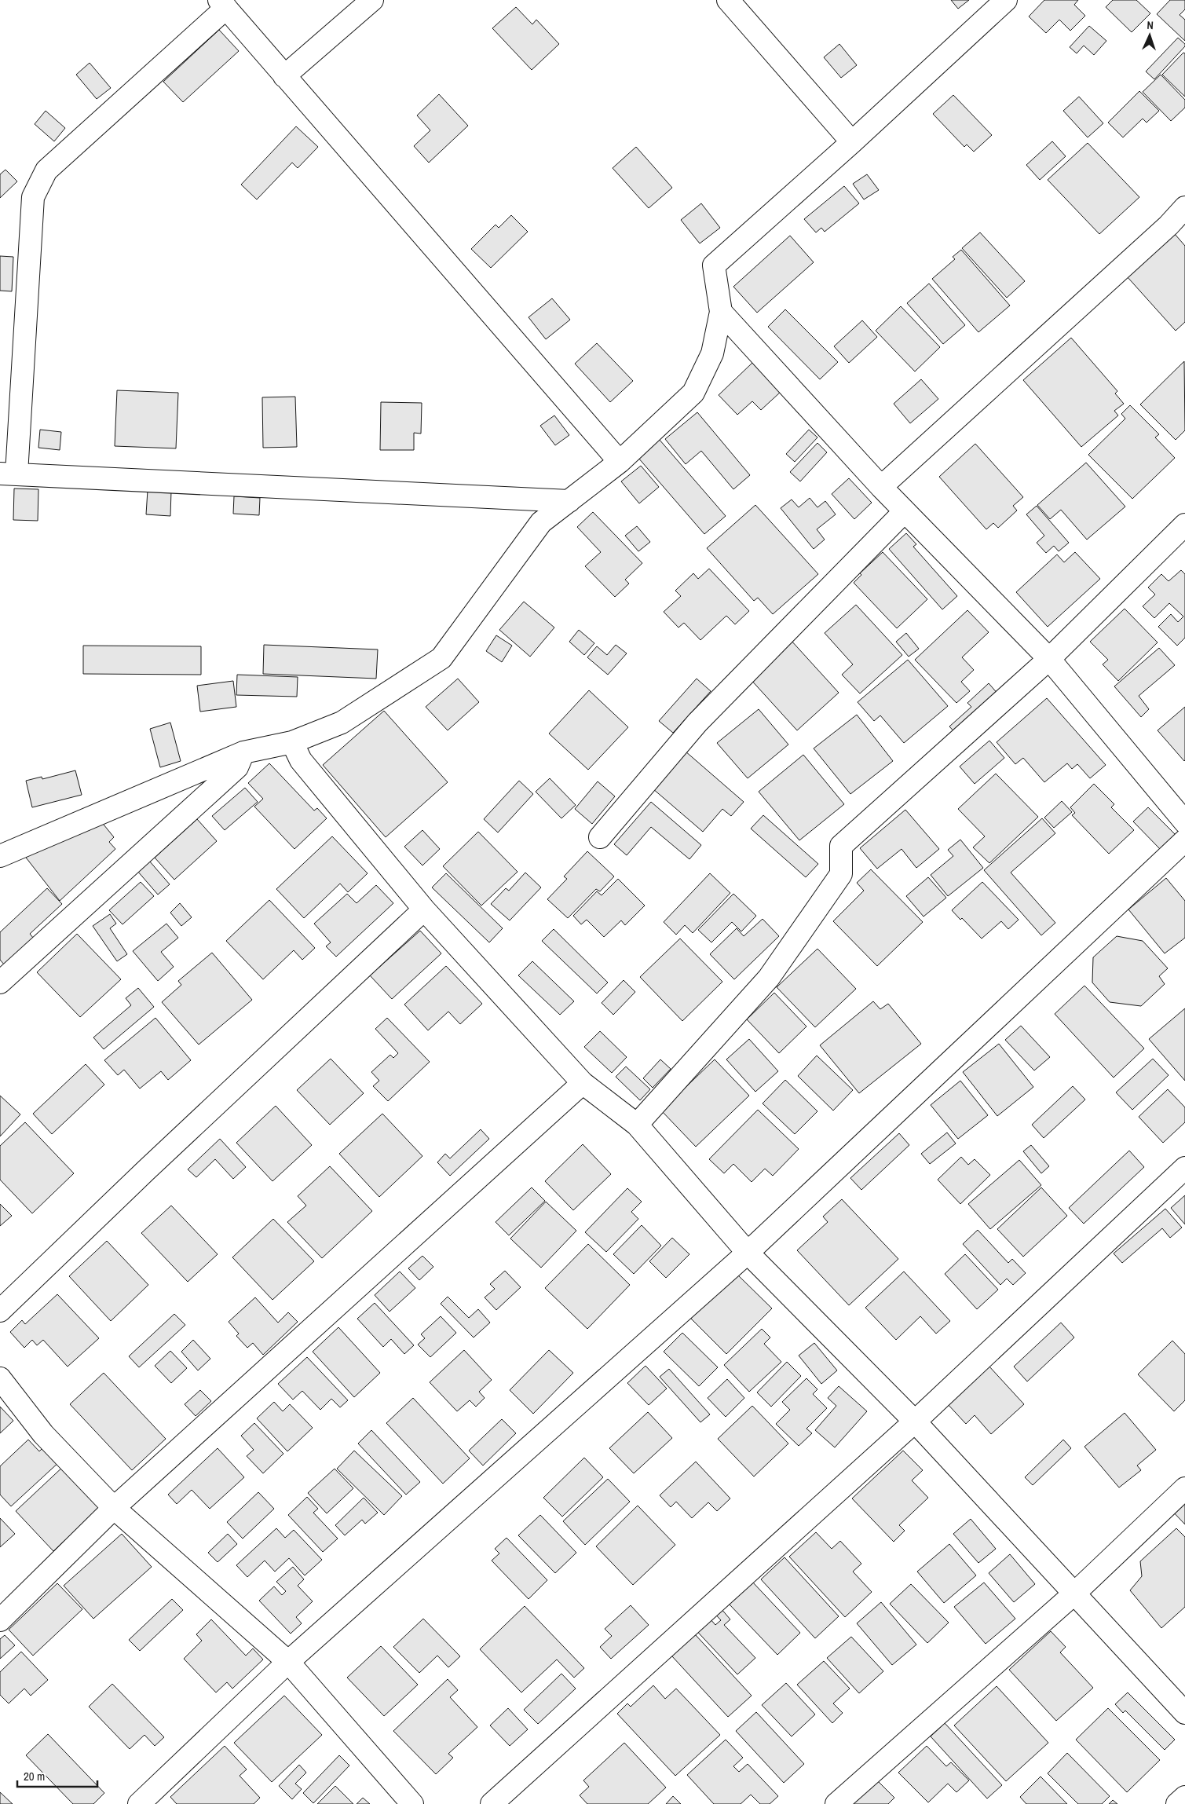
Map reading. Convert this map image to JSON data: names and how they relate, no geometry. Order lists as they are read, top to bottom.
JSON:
{
  "scale_bar": "20 m",
  "north": "top"
}
